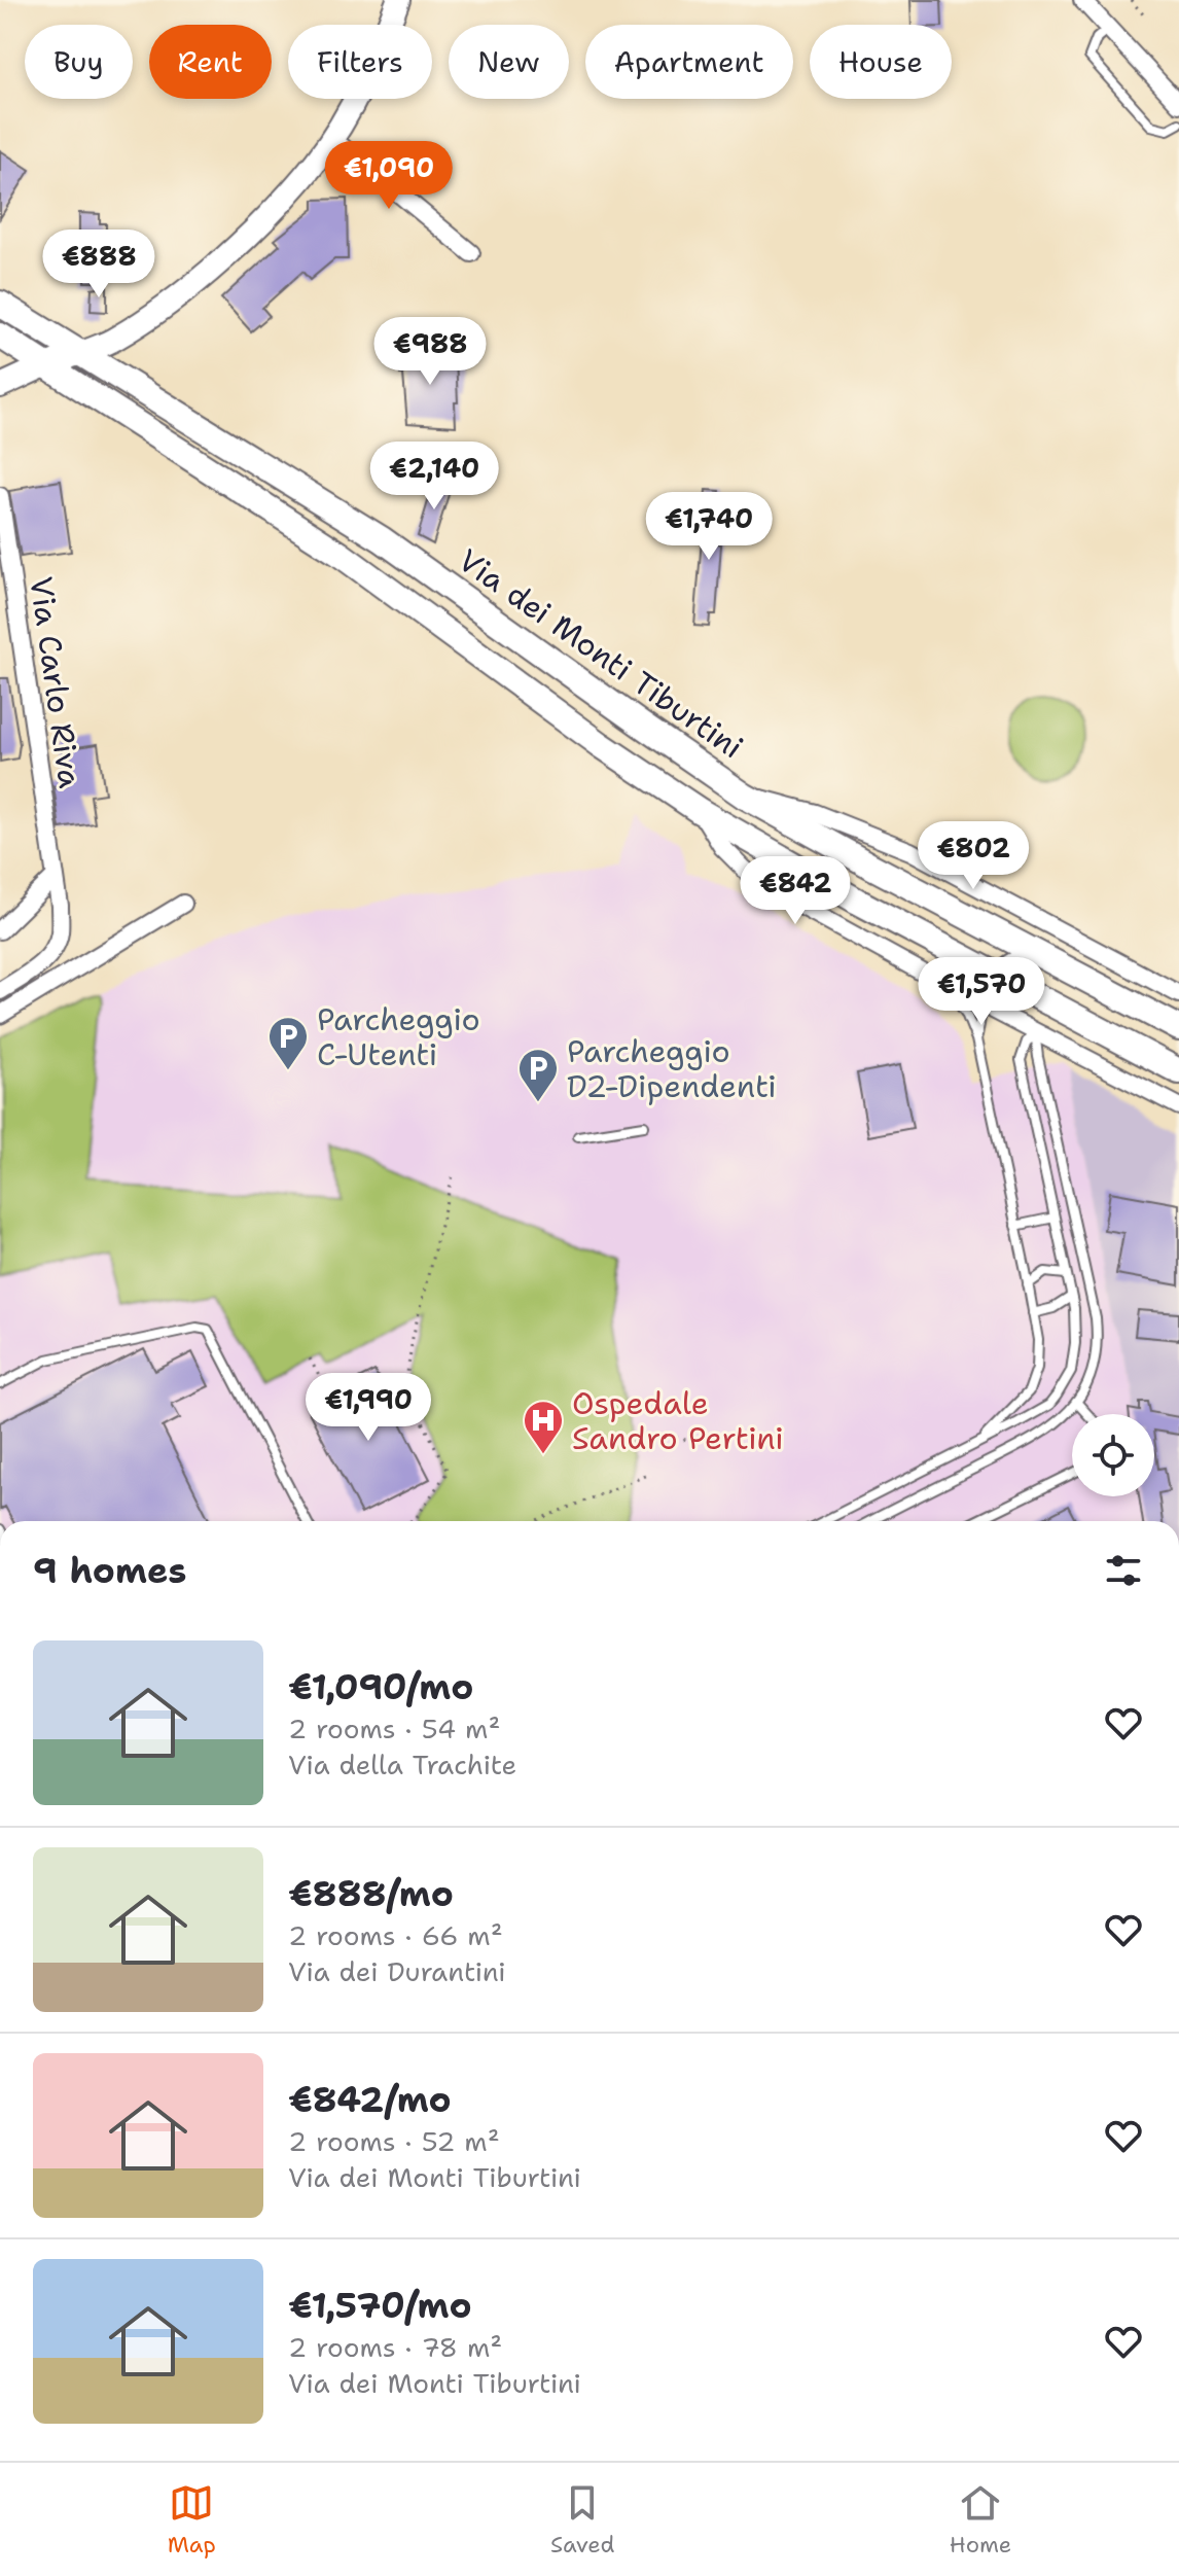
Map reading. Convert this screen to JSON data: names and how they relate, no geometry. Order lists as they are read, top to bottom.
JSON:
{
  "streets": {
    "main road": ["Via dei Monti Tiburtini"],
    "street": ["Via Carlo Riva"]
  },
  "places": {
    "parking": ["Parcheggio C-Utenti", "Parcheggio D2-Dipendenti"],
    "hospital": ["Ospedale Sandro Pertini"]
  },
  "page": {
    "chip": [
      "Buy",
      "Rent",
      "Filters",
      "New",
      "Apartment",
      "House"
    ],
    "price": [
      "€1,090",
      "€888",
      "€988",
      "€2,140",
      "€1,740",
      "€802",
      "€842",
      "€1,570",
      "€1,990"
    ],
    "heading": "9 homes",
    "list": [
      {
        "name": "€1,090/mo",
        "note": "2 rooms · 54 m² · Via della Trachite"
      },
      {
        "name": "€888/mo",
        "note": "2 rooms · 66 m² · Via dei Durantini"
      },
      {
        "name": "€842/mo",
        "note": "2 rooms · 52 m² · Via dei Monti Tiburtini"
      },
      {
        "name": "€1,570/mo",
        "note": "2 rooms · 78 m² · Via dei Monti Tiburtini"
      }
    ],
    "tabs": ["Map", "Saved", "Home"]
  }
}
